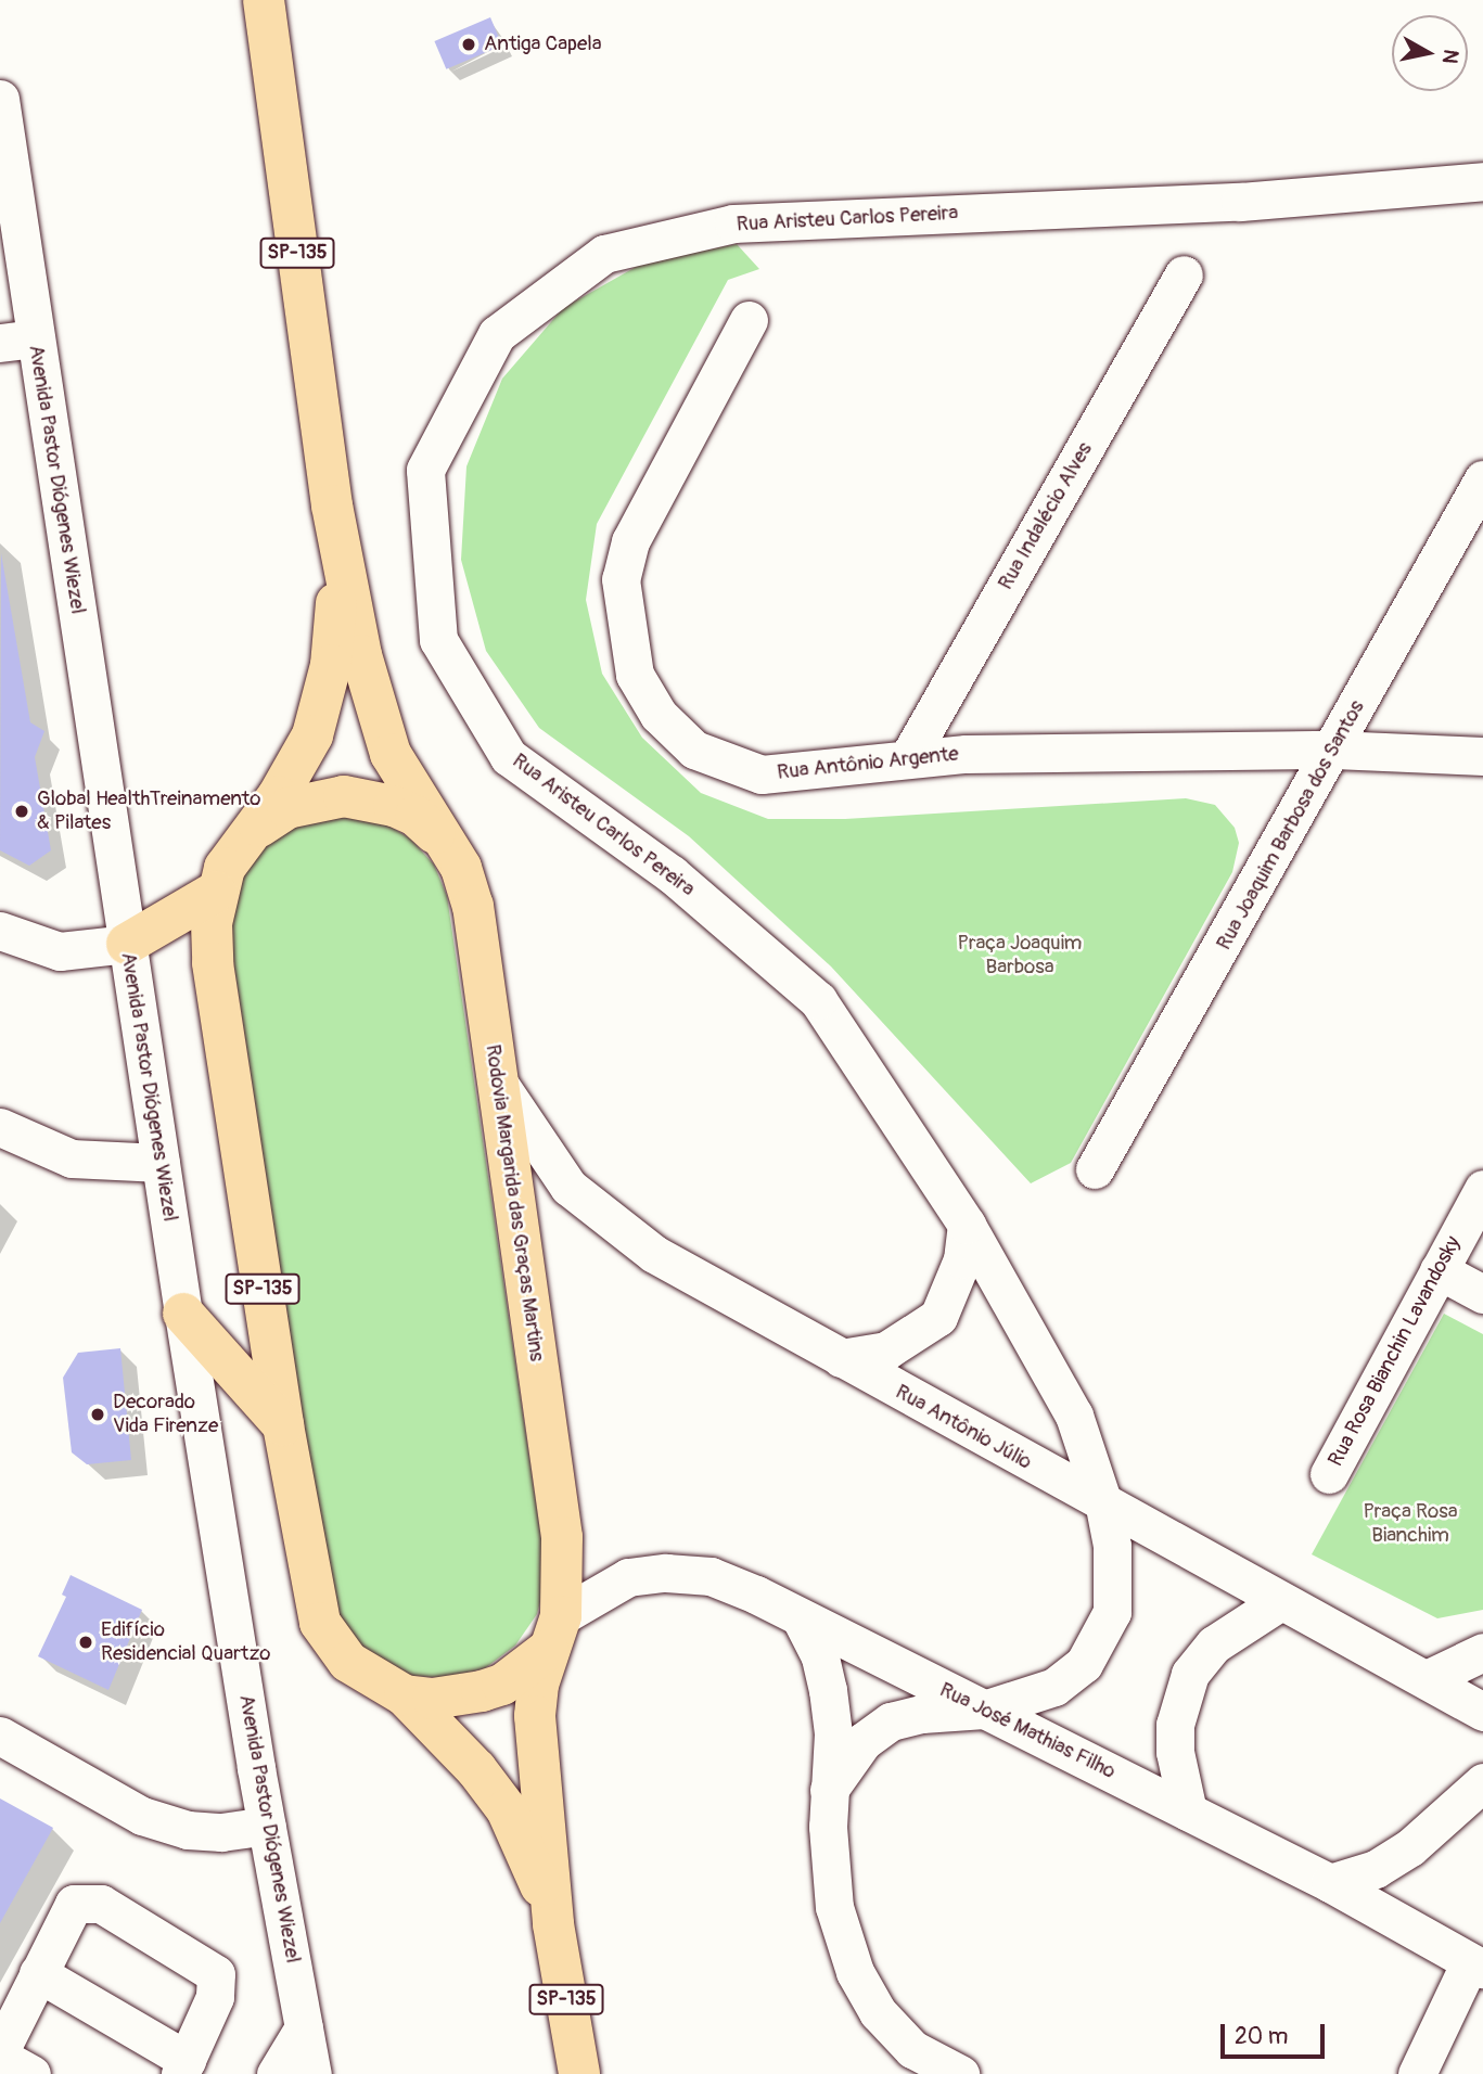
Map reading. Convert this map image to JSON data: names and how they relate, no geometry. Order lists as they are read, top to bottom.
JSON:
{
  "streets": {
    "main road": ["SP-135", "Rodovia Margarida das Graças Martins"],
    "street": [
      "Rua Aristeu Carlos Pereira",
      "Avenida Pastor Diógenes Wiezel",
      "Rua Indalécio Alves",
      "Rua Antônio Argente",
      "Rua Joaquim Barbosa dos Santos",
      "Rua Rosa Bianchin Lavandosky",
      "Rua Antônio Júlio",
      "Rua José Mathias Filho"
    ]
  },
  "crossings": [
    ["Rua Aristeu Carlos Pereira", "Rua Antônio Júlio"],
    ["Rua Aristeu Carlos Pereira", "Rua José Mathias Filho"],
    ["Rua Indalécio Alves", "Rua Antônio Argente"],
    ["Rua Antônio Argente", "Rua Joaquim Barbosa dos Santos"],
    ["Rodovia Margarida das Graças Martins", "Rua Antônio Júlio"],
    ["Rodovia Margarida das Graças Martins", "Rua José Mathias Filho"]
  ],
  "parks": ["Praça Joaquim Barbosa", "Praça Rosa Bianchim"],
  "places": [
    "Antiga Capela",
    "Global HealthTreinamento & Pilates",
    "Decorado Vida Firenze",
    "Edifício Residencial Quartzo"
  ],
  "scale_bar": "20 m",
  "north": "right"
}
